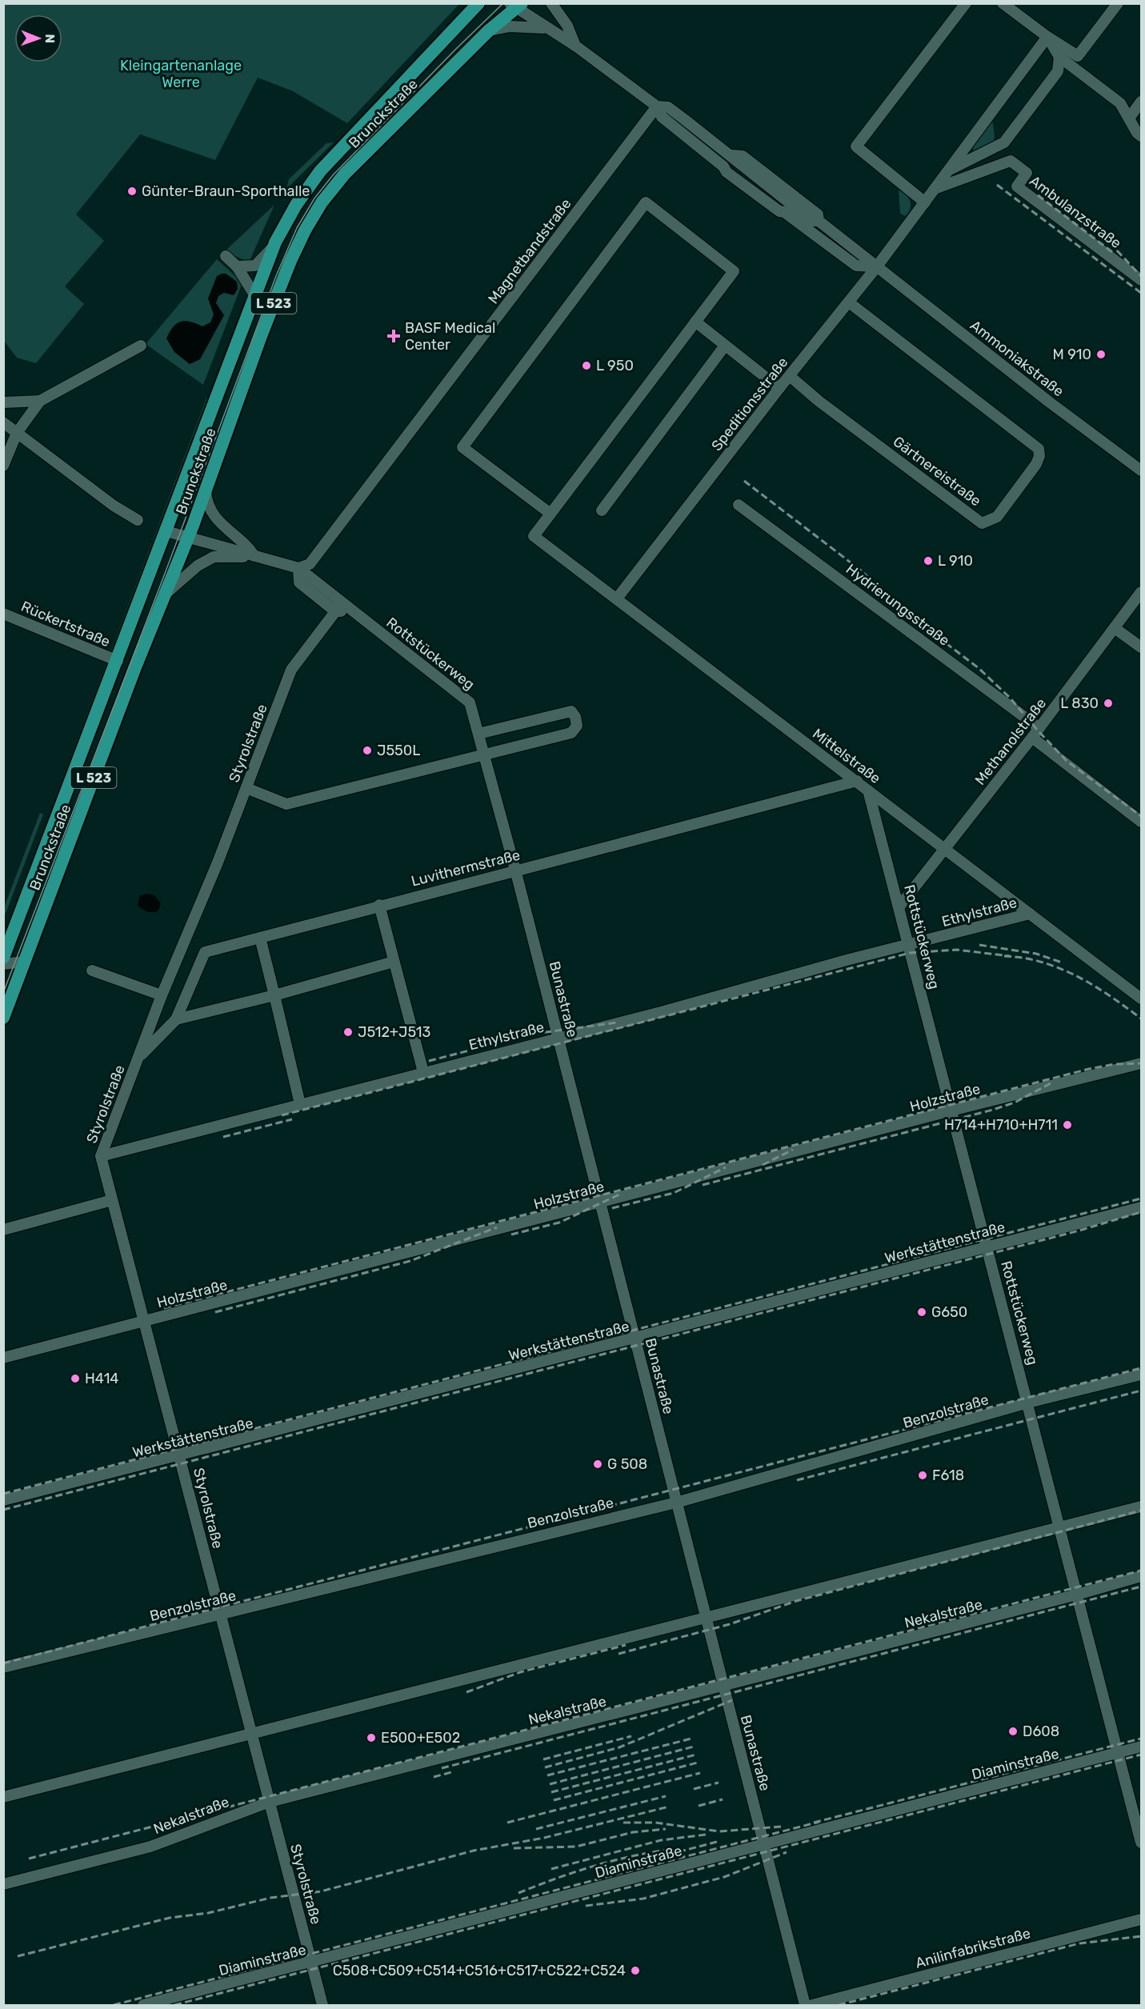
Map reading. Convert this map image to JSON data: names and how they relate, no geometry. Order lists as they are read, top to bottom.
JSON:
{
  "streets": {
    "main road": ["Brunckstraße", "L 523"],
    "street": [
      "Ambulanzstraße",
      "Magnetbandstraße",
      "Ammoniakstraße",
      "Speditionsstraße",
      "Gärtnereistraße",
      "Hydrierungsstraße",
      "Rückertstraße",
      "Rottstückerweg",
      "Methanolstraße",
      "Styrolstraße",
      "Mittelstraße",
      "Luvithermstraße",
      "Ethylstraße",
      "Bunastraße",
      "Holzstraße",
      "Werkstättenstraße",
      "Benzolstraße",
      "Nekalstraße",
      "Diaminstraße",
      "Anilinfabrikstraße"
    ]
  },
  "crossings": [
    ["Brunckstraße", "Ammoniakstraße"],
    ["Brunckstraße", "Rückertstraße"],
    ["Brunckstraße", "Rottstückerweg"],
    ["Ambulanzstraße", "Speditionsstraße"],
    ["Magnetbandstraße", "Ammoniakstraße"],
    ["Magnetbandstraße", "Rottstückerweg"],
    ["Ammoniakstraße", "Speditionsstraße"],
    ["Speditionsstraße", "Gärtnereistraße"],
    ["Speditionsstraße", "Mittelstraße"],
    ["Hydrierungsstraße", "Methanolstraße"],
    ["Rottstückerweg", "Methanolstraße"],
    ["Rottstückerweg", "Styrolstraße"],
    ["Rottstückerweg", "Mittelstraße"],
    ["Rottstückerweg", "Ethylstraße"],
    ["Rottstückerweg", "Bunastraße"],
    ["Rottstückerweg", "Holzstraße"],
    ["Rottstückerweg", "Werkstättenstraße"],
    ["Rottstückerweg", "Benzolstraße"],
    ["Rottstückerweg", "Nekalstraße"],
    ["Rottstückerweg", "Diaminstraße"],
    ["Methanolstraße", "Mittelstraße"],
    ["Styrolstraße", "Luvithermstraße"],
    ["Styrolstraße", "Ethylstraße"],
    ["Styrolstraße", "Holzstraße"],
    ["Styrolstraße", "Werkstättenstraße"],
    ["Styrolstraße", "Benzolstraße"],
    ["Styrolstraße", "Nekalstraße"],
    ["Styrolstraße", "Diaminstraße"],
    ["Mittelstraße", "Luvithermstraße"],
    ["Mittelstraße", "Ethylstraße"],
    ["Luvithermstraße", "Bunastraße"],
    ["Ethylstraße", "Bunastraße"],
    ["Bunastraße", "Holzstraße"],
    ["Bunastraße", "Werkstättenstraße"],
    ["Bunastraße", "Benzolstraße"],
    ["Bunastraße", "Nekalstraße"],
    ["Bunastraße", "Diaminstraße"]
  ],
  "parks": ["Kleingartenanlage Werre"],
  "places": {
    "other": [
      "Günter-Braun-Sporthalle",
      "M 910",
      "L 950",
      "L 910",
      "L 830",
      "J550L",
      "J512+J513",
      "H714+H710+H711",
      "G650",
      "H414",
      "G 508",
      "F618",
      "D608",
      "E500+E502",
      "C508+C509+C514+C516+C517+C522+C524"
    ],
    "health": ["BASF Medical Center"]
  },
  "north": "right"
}
